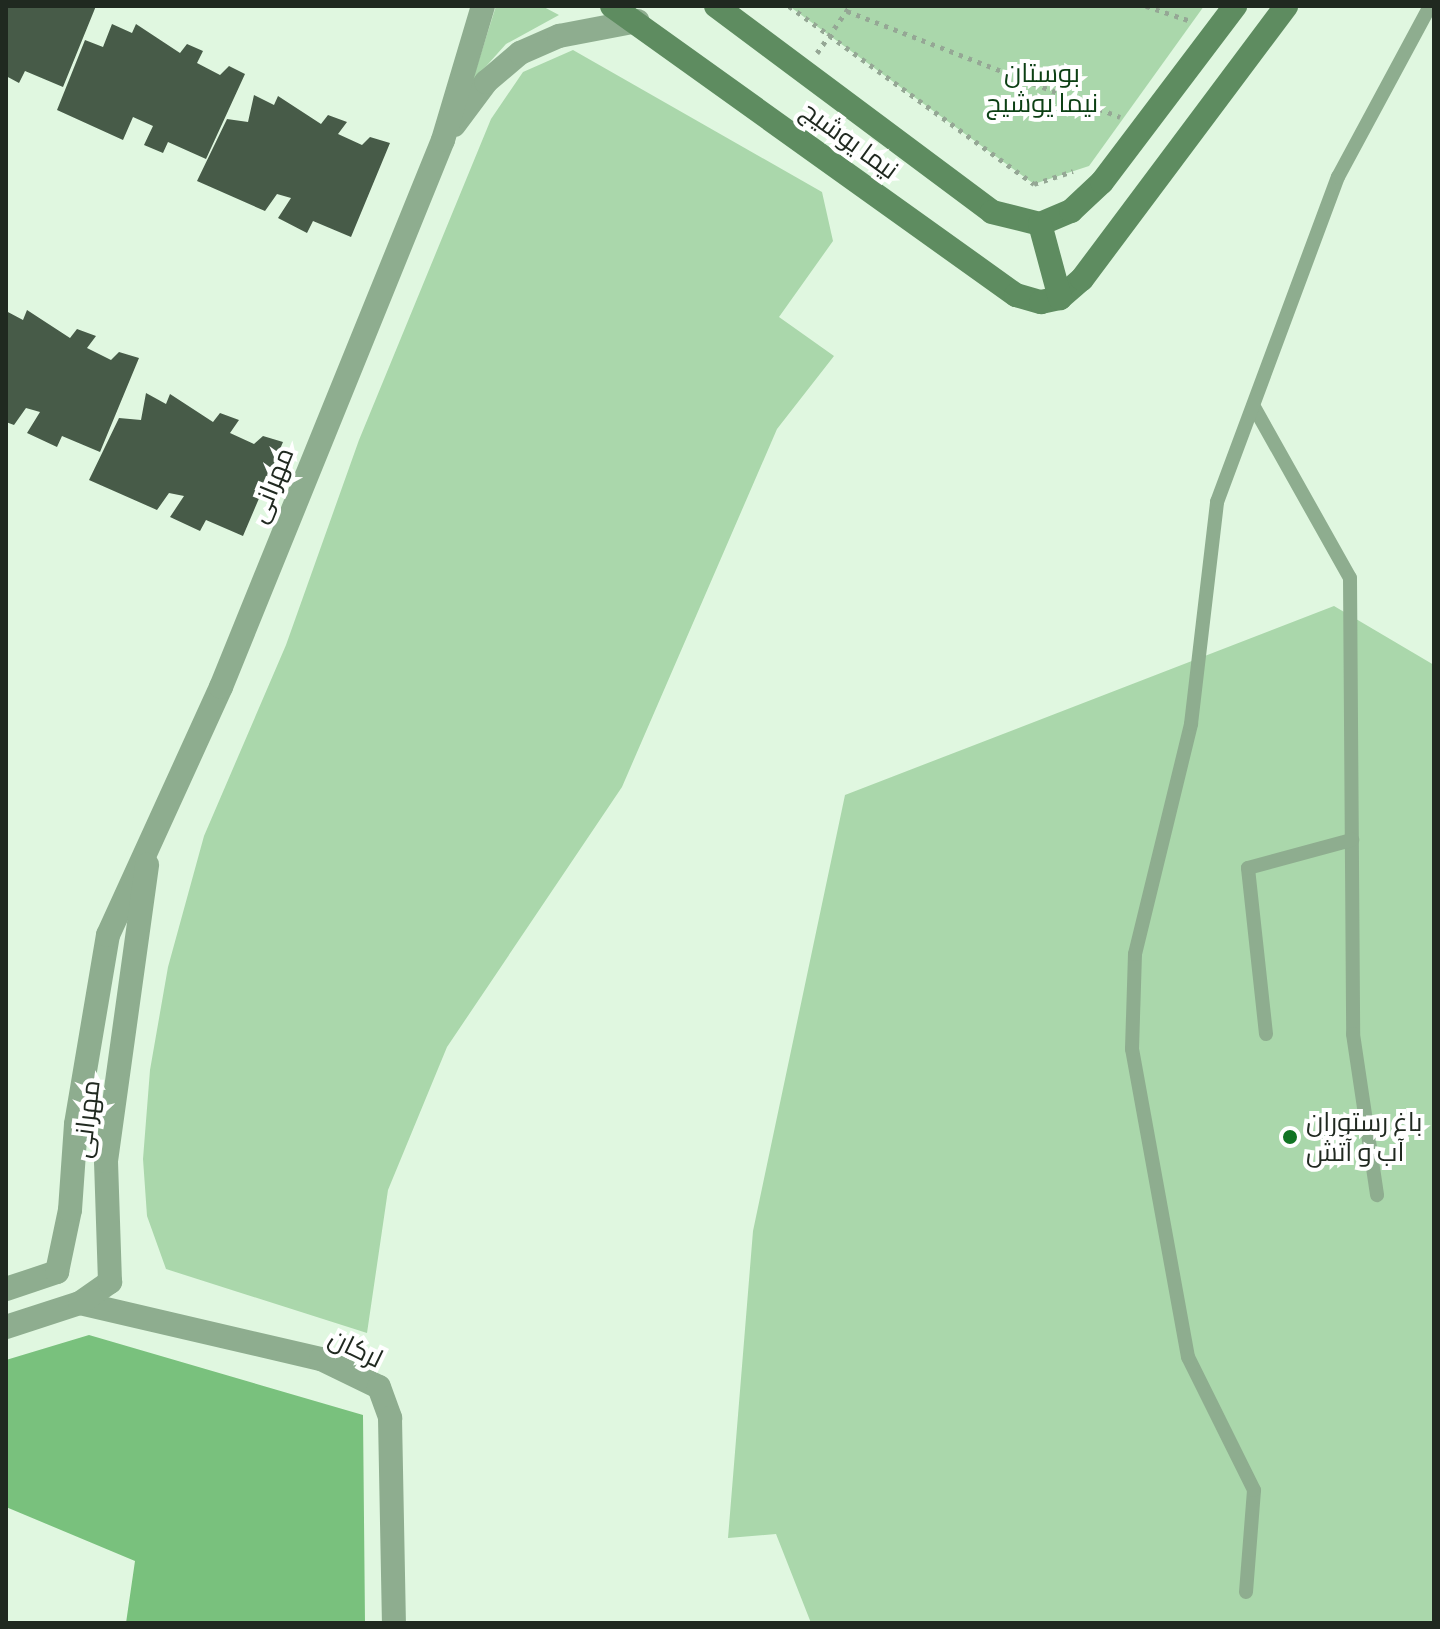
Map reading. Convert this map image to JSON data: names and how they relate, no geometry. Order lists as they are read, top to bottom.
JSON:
{
  "streets": {
    "street": ["نیما یوشیج", "مهرانی", "لرکان"]
  },
  "crossings": [
    ["مهرانی", "لرکان"]
  ],
  "parks": ["بوستان نیما یوشیج"],
  "places": ["باغ رستوران آب و آتش"]
}
